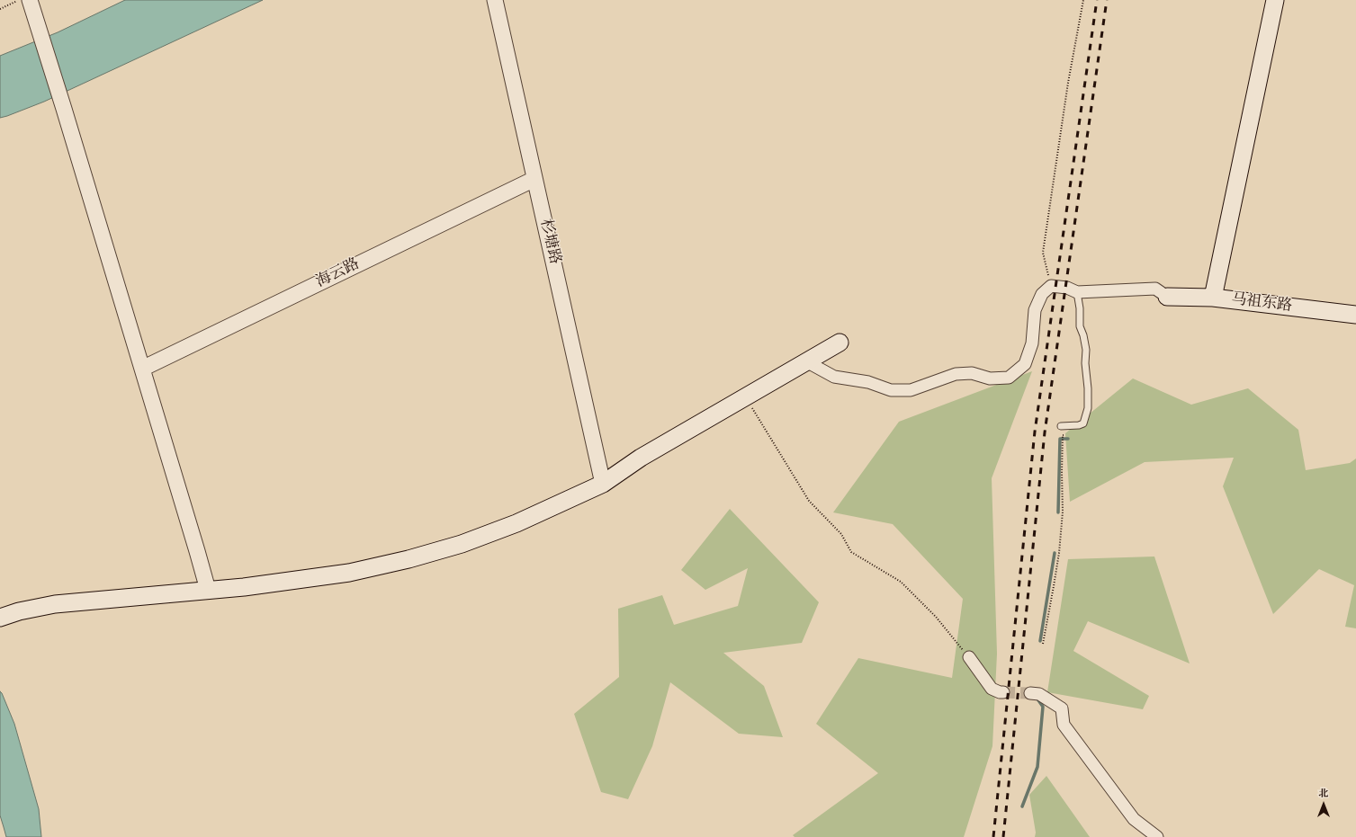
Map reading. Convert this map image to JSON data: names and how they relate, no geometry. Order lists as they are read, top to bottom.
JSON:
{
  "streets": {
    "main road": ["马祖东路"],
    "street": ["杉塘路", "海云路"]
  },
  "crossings": [
    ["杉塘路", "海云路"]
  ],
  "north": "top"
}
